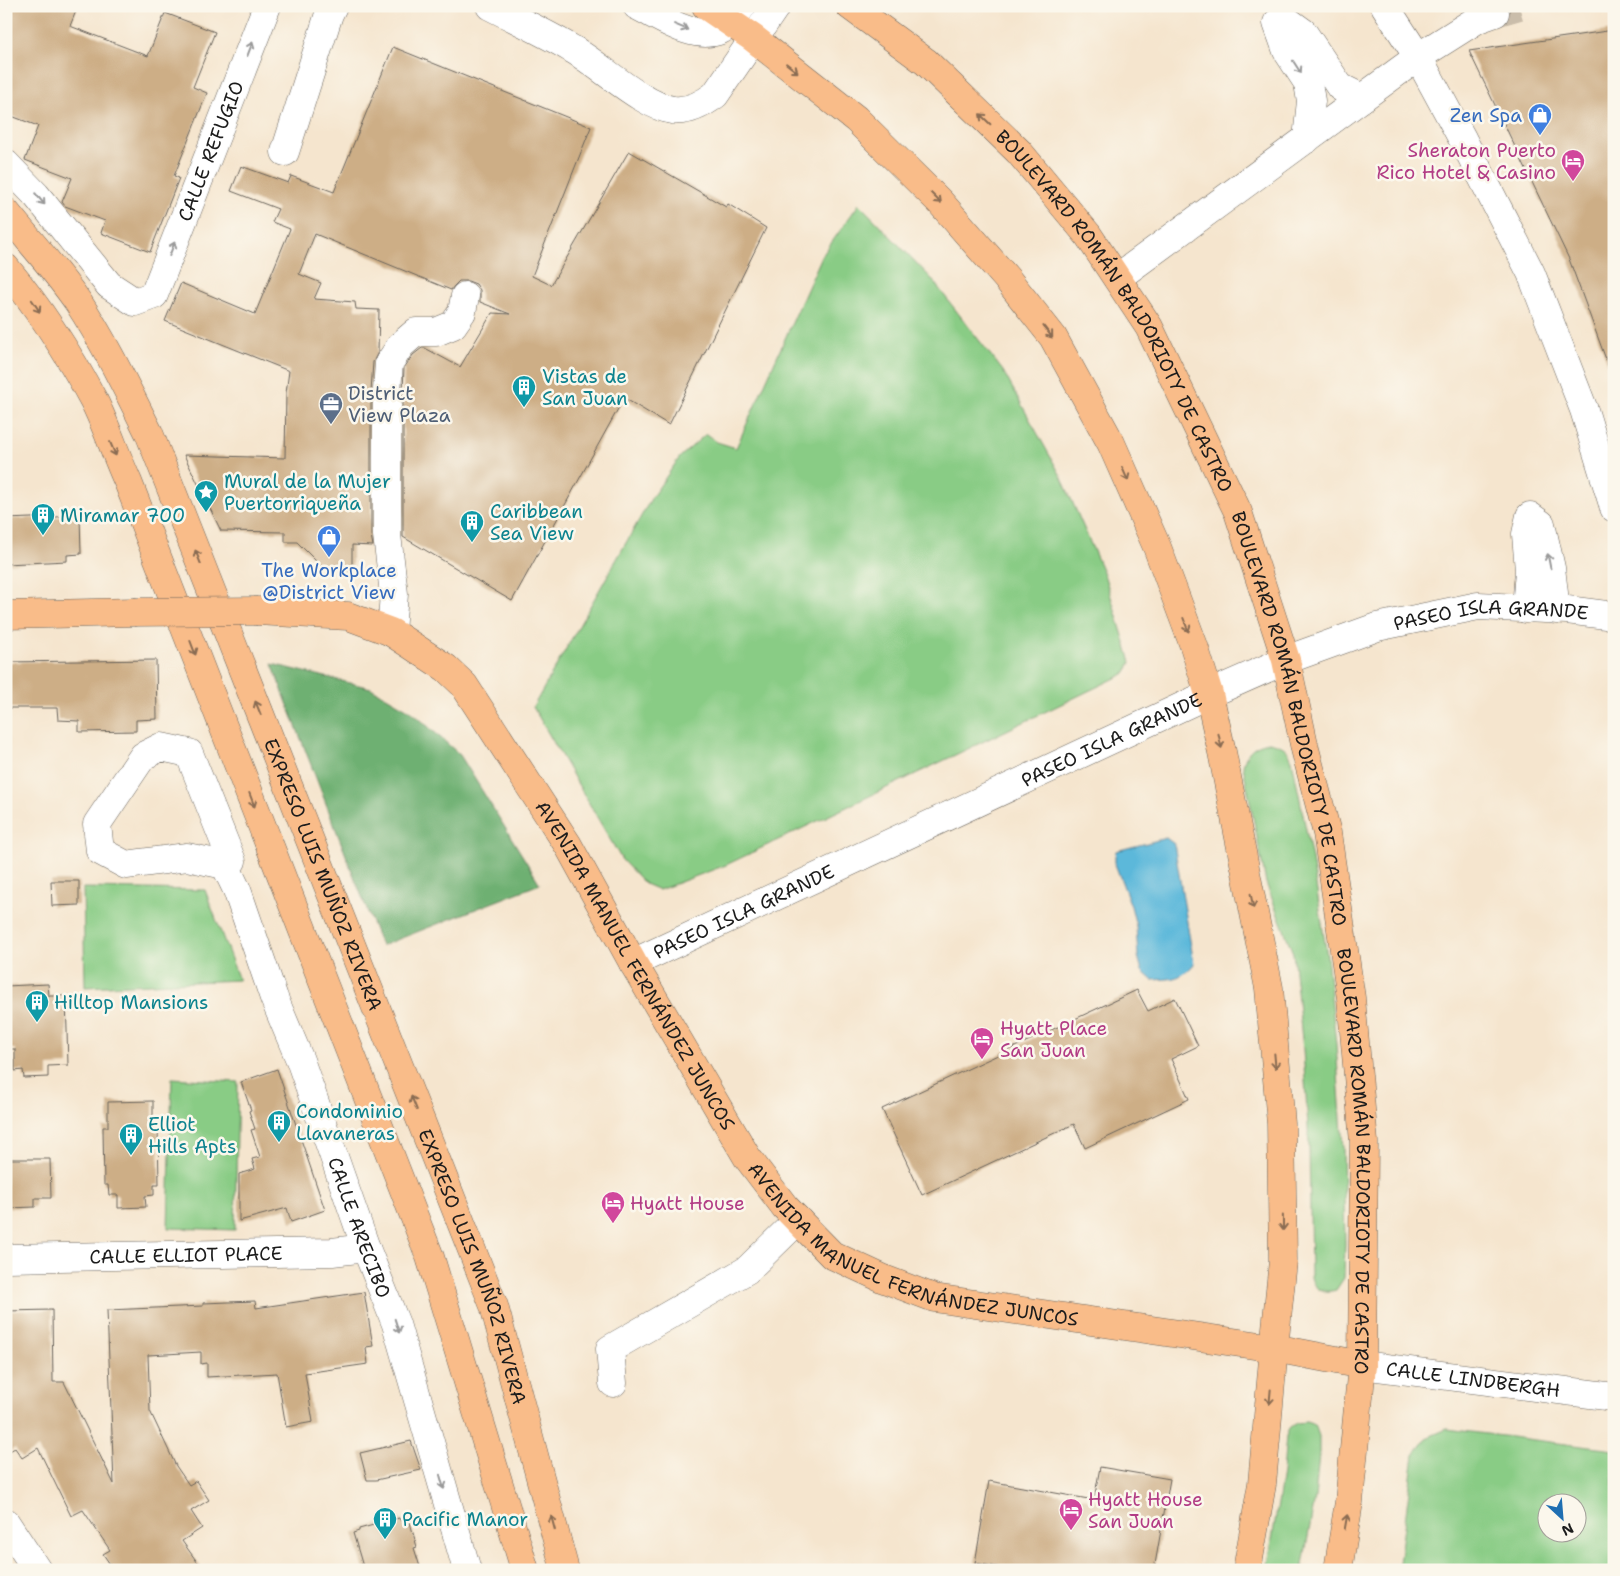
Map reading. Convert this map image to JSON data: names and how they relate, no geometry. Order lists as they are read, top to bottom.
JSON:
{
  "streets": {
    "main road": [
      "BOULEVARD ROMÁN BALDORIOTY DE CASTRO",
      "EXPRESO LUIS MUÑOZ RIVERA",
      "AVENIDA MANUEL FERNÁNDEZ JUNCOS",
      "CALLE LINDBERGH"
    ],
    "street": [
      "CALLE REFUGIO",
      "PASEO ISLA GRANDE",
      "CALLE ARECIBO",
      "CALLE ELLIOT PLACE"
    ]
  },
  "crossings": [
    ["BOULEVARD ROMÁN BALDORIOTY DE CASTRO", "PASEO ISLA GRANDE"],
    ["BOULEVARD ROMÁN BALDORIOTY DE CASTRO", "CALLE LINDBERGH"],
    ["PASEO ISLA GRANDE", "AVENIDA MANUEL FERNÁNDEZ JUNCOS"],
    ["AVENIDA MANUEL FERNÁNDEZ JUNCOS", "CALLE LINDBERGH"],
    ["CALLE ARECIBO", "CALLE ELLIOT PLACE"]
  ],
  "one_way": ["CALLE ARECIBO"],
  "places": {
    "shop": ["Zen Spa", "The Workplace @District View"],
    "hotel": [
      "Sheraton Puerto Rico Hotel & Casino",
      "Hyatt Place San Juan",
      "Hyatt House",
      "Hyatt House San Juan"
    ],
    "building": [
      "Vistas de San Juan",
      "Miramar 700",
      "Caribbean Sea View",
      "Hilltop Mansions",
      "Condominio Llavaneras",
      "Elliot Hills Apts",
      "Pacific Manor"
    ],
    "office": ["District View Plaza"],
    "place": ["Mural de la Mujer Puertorriqueña"]
  },
  "north": "bottom right"
}
